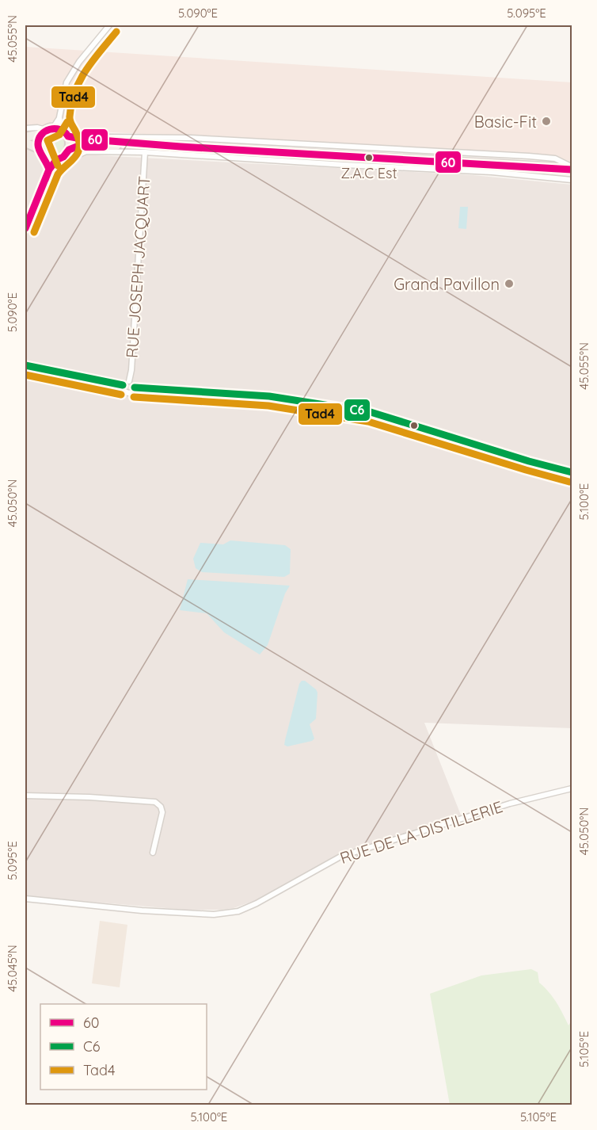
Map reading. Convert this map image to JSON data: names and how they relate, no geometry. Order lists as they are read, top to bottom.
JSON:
{
  "streets": {
    "street": ["RUE JOSEPH JACQUART", "RUE DE LA DISTILLERIE"]
  },
  "places": ["Basic-Fit", "Z.A.C Est", "Grand Pavillon"],
  "lines": ["transit line Tad4", "transit line 60", "transit line C6"],
  "legend": ["60", "C6", "Tad4"],
  "coordinates": [
    "5.090°E",
    "5.095°E",
    "45.055°N",
    "5.100°E",
    "45.050°N",
    "45.045°N",
    "5.105°E"
  ]
}
